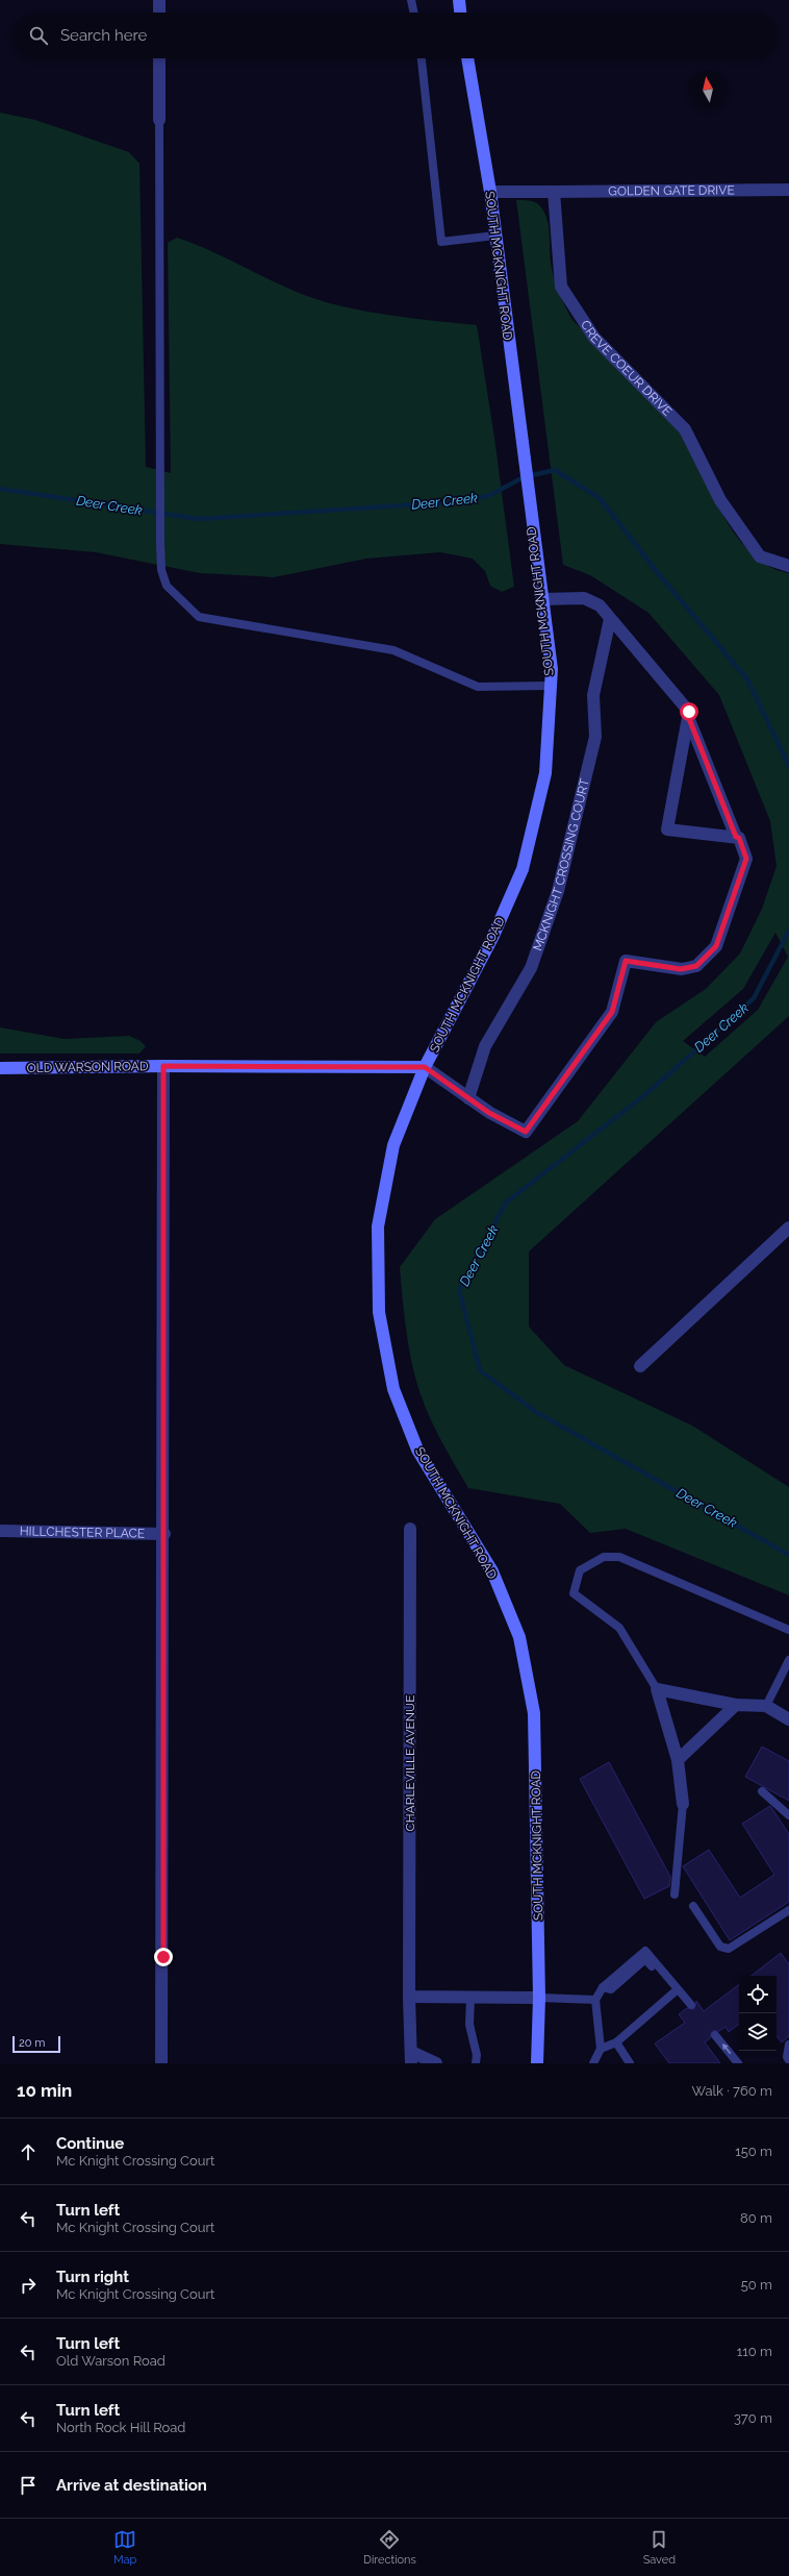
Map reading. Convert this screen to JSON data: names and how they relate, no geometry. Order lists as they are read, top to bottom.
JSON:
{
  "streets": {
    "main road": ["SOUTH MCKNIGHT ROAD", "OLD WARSON ROAD"],
    "street": [
      "GOLDEN GATE DRIVE",
      "CREVE COEUR DRIVE",
      "MCKNIGHT CROSSING COURT",
      "HILLCHESTER PLACE",
      "CHARLEVILLE AVENUE"
    ]
  },
  "crossings": [
    ["GOLDEN GATE DRIVE", "CREVE COEUR DRIVE"],
    ["SOUTH MCKNIGHT ROAD", "OLD WARSON ROAD"]
  ],
  "water": ["Deer Creek"],
  "scale_bar": "20 m",
  "north": "top",
  "page": {
    "search": "Search here",
    "scale": "20 m",
    "heading": ["10 min", "Walk · 760 m"],
    "list": [
      ["Continue", "Mc Knight Crossing Court", "150 m"],
      ["Turn left", "Mc Knight Crossing Court", "80 m"],
      ["Turn right", "Mc Knight Crossing Court", "50 m"],
      ["Turn left", "Old Warson Road", "110 m"],
      ["Turn left", "North Rock Hill Road", "370 m"],
      "Arrive at destination"
    ],
    "nav": ["Map", "Directions", "Saved"]
  }
}
